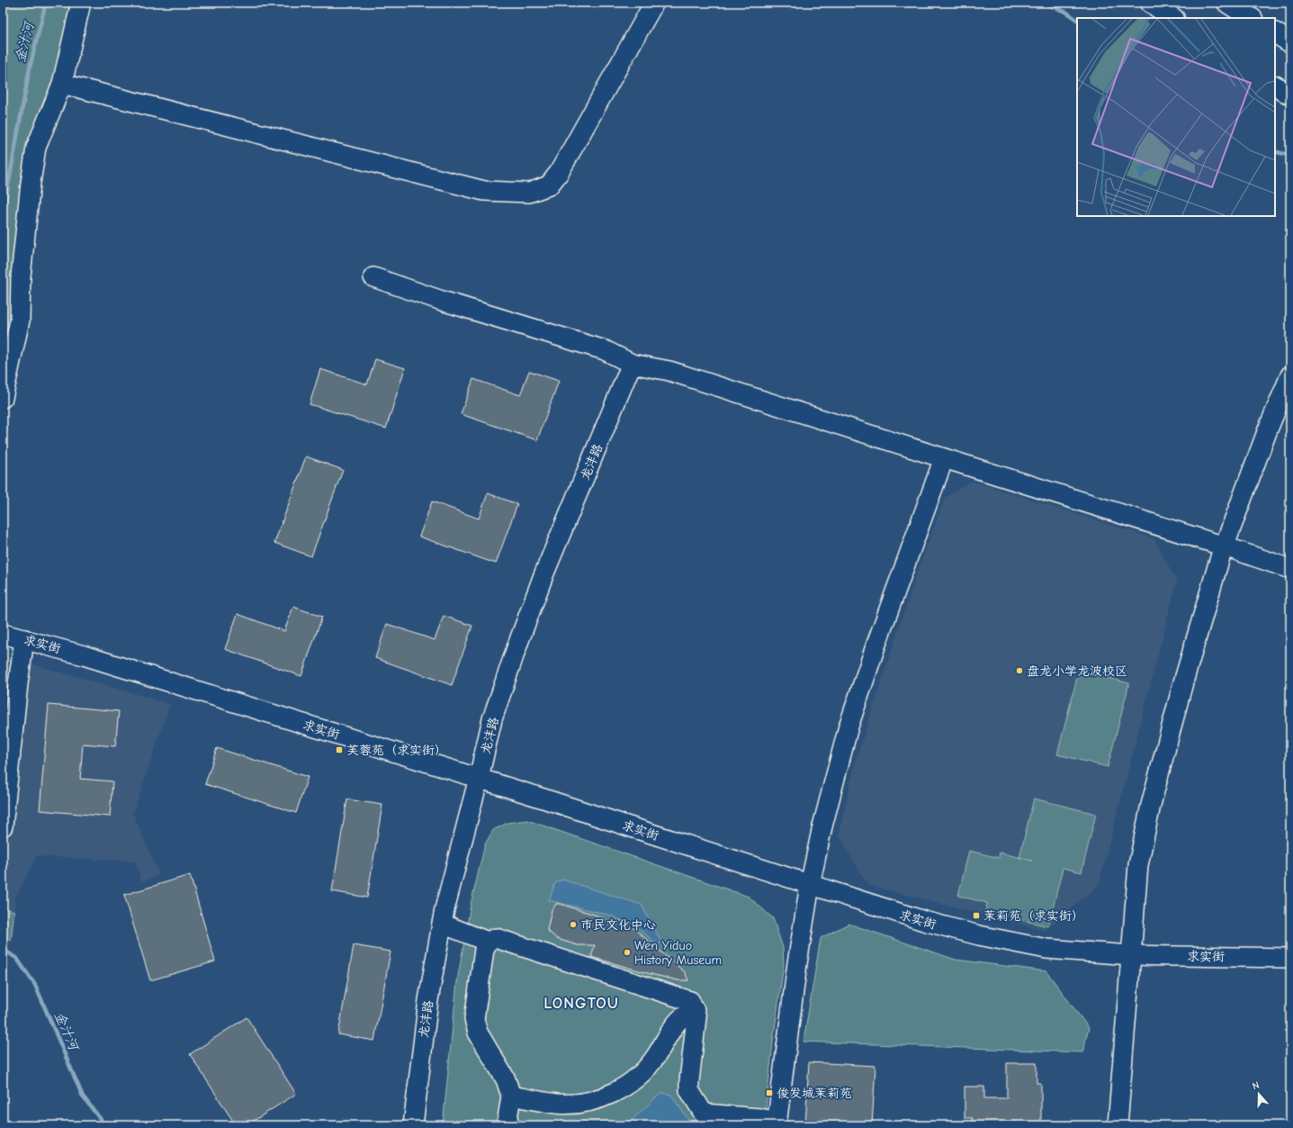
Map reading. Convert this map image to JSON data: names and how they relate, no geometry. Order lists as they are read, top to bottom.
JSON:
{
  "streets": {
    "street": ["龙沣路", "求实街"]
  },
  "crossings": [
    ["龙沣路", "求实街"]
  ],
  "districts": ["LONGTOU"],
  "water": ["金汁河"],
  "places": {
    "other": ["盘龙小学龙波校区", "市民文化中心", "Wen Yiduo History Museum"],
    "transit": ["芙蓉苑（求实街）", "茉莉苑（求实街）", "俊发城茉莉苑"]
  },
  "north": "top"
}
